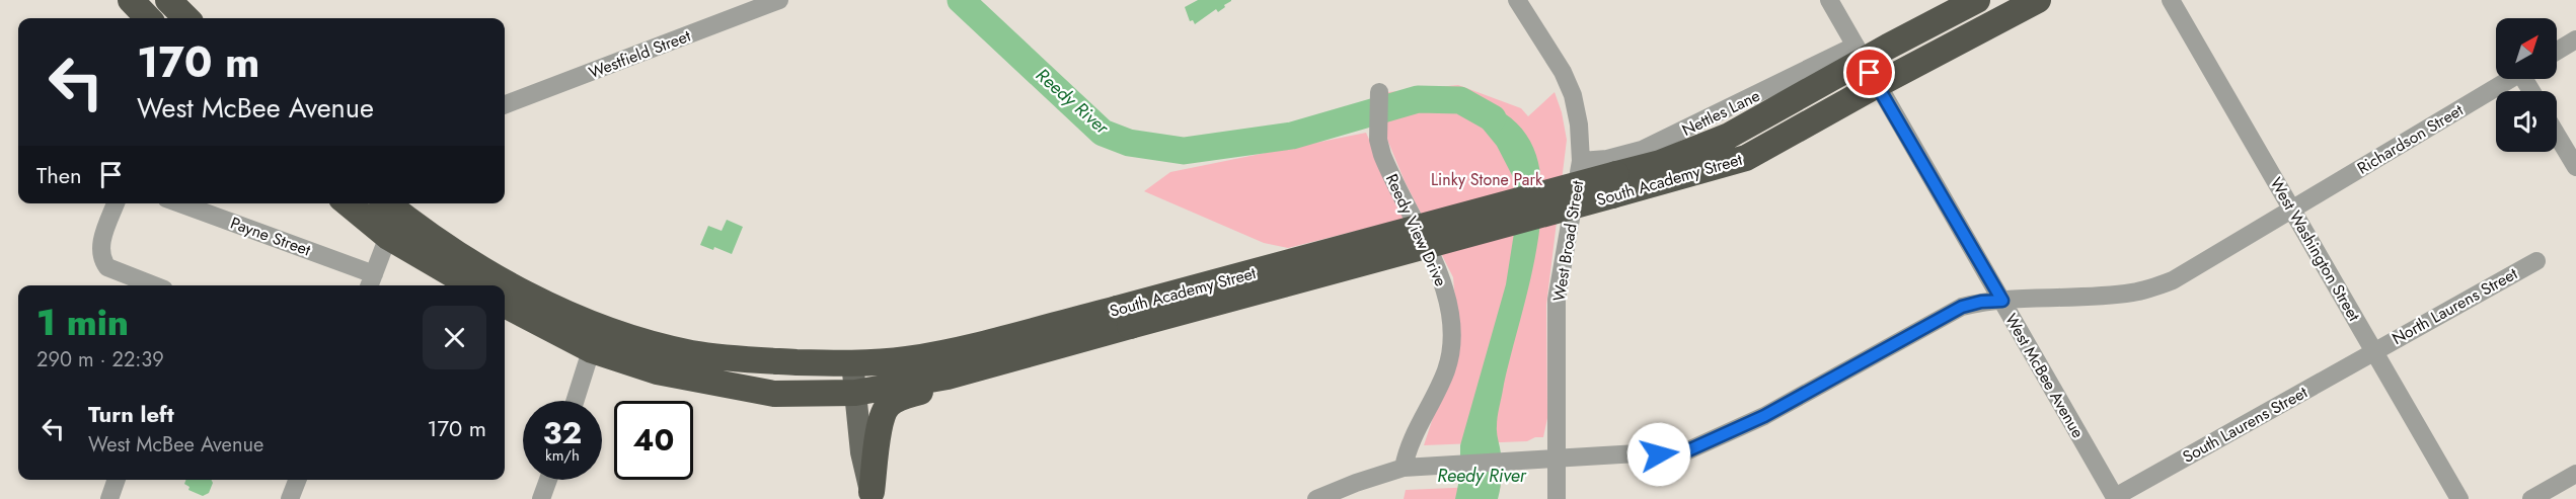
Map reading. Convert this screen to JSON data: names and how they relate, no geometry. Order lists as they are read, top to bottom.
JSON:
{
  "streets": {
    "highway": ["South Academy Street"],
    "street": [
      "Westfield Street",
      "Nettles Lane",
      "Richardson Street",
      "Reedy View Drive",
      "Payne Street",
      "West Broad Street",
      "West Washington Street",
      "North Laurens Street",
      "West McBee Avenue",
      "South Laurens Street"
    ]
  },
  "crossings": [
    ["Nettles Lane", "South Academy Street"],
    ["Nettles Lane", "West Broad Street"],
    ["Nettles Lane", "West McBee Avenue"],
    ["Richardson Street", "Reedy View Drive"],
    ["Richardson Street", "West Broad Street"],
    ["Richardson Street", "West Washington Street"],
    ["Richardson Street", "West McBee Avenue"],
    ["South Academy Street", "West McBee Avenue"],
    ["West Washington Street", "North Laurens Street"],
    ["West Washington Street", "South Laurens Street"],
    ["North Laurens Street", "South Laurens Street"],
    ["West McBee Avenue", "South Laurens Street"]
  ],
  "water": ["Reedy River"],
  "parks": ["Linky Stone Park"],
  "north": "top right",
  "page": {
    "turn": ["170 m", "West McBee Avenue"],
    "then": "Then",
    "heading": ["1 min", "290 m · 22:39"],
    "list": [
      {
        "name": "Turn left",
        "note": "West McBee Avenue",
        "value": "170 m"
      }
    ],
    "speed": "32 km/h",
    "limit": "40"
  }
}
